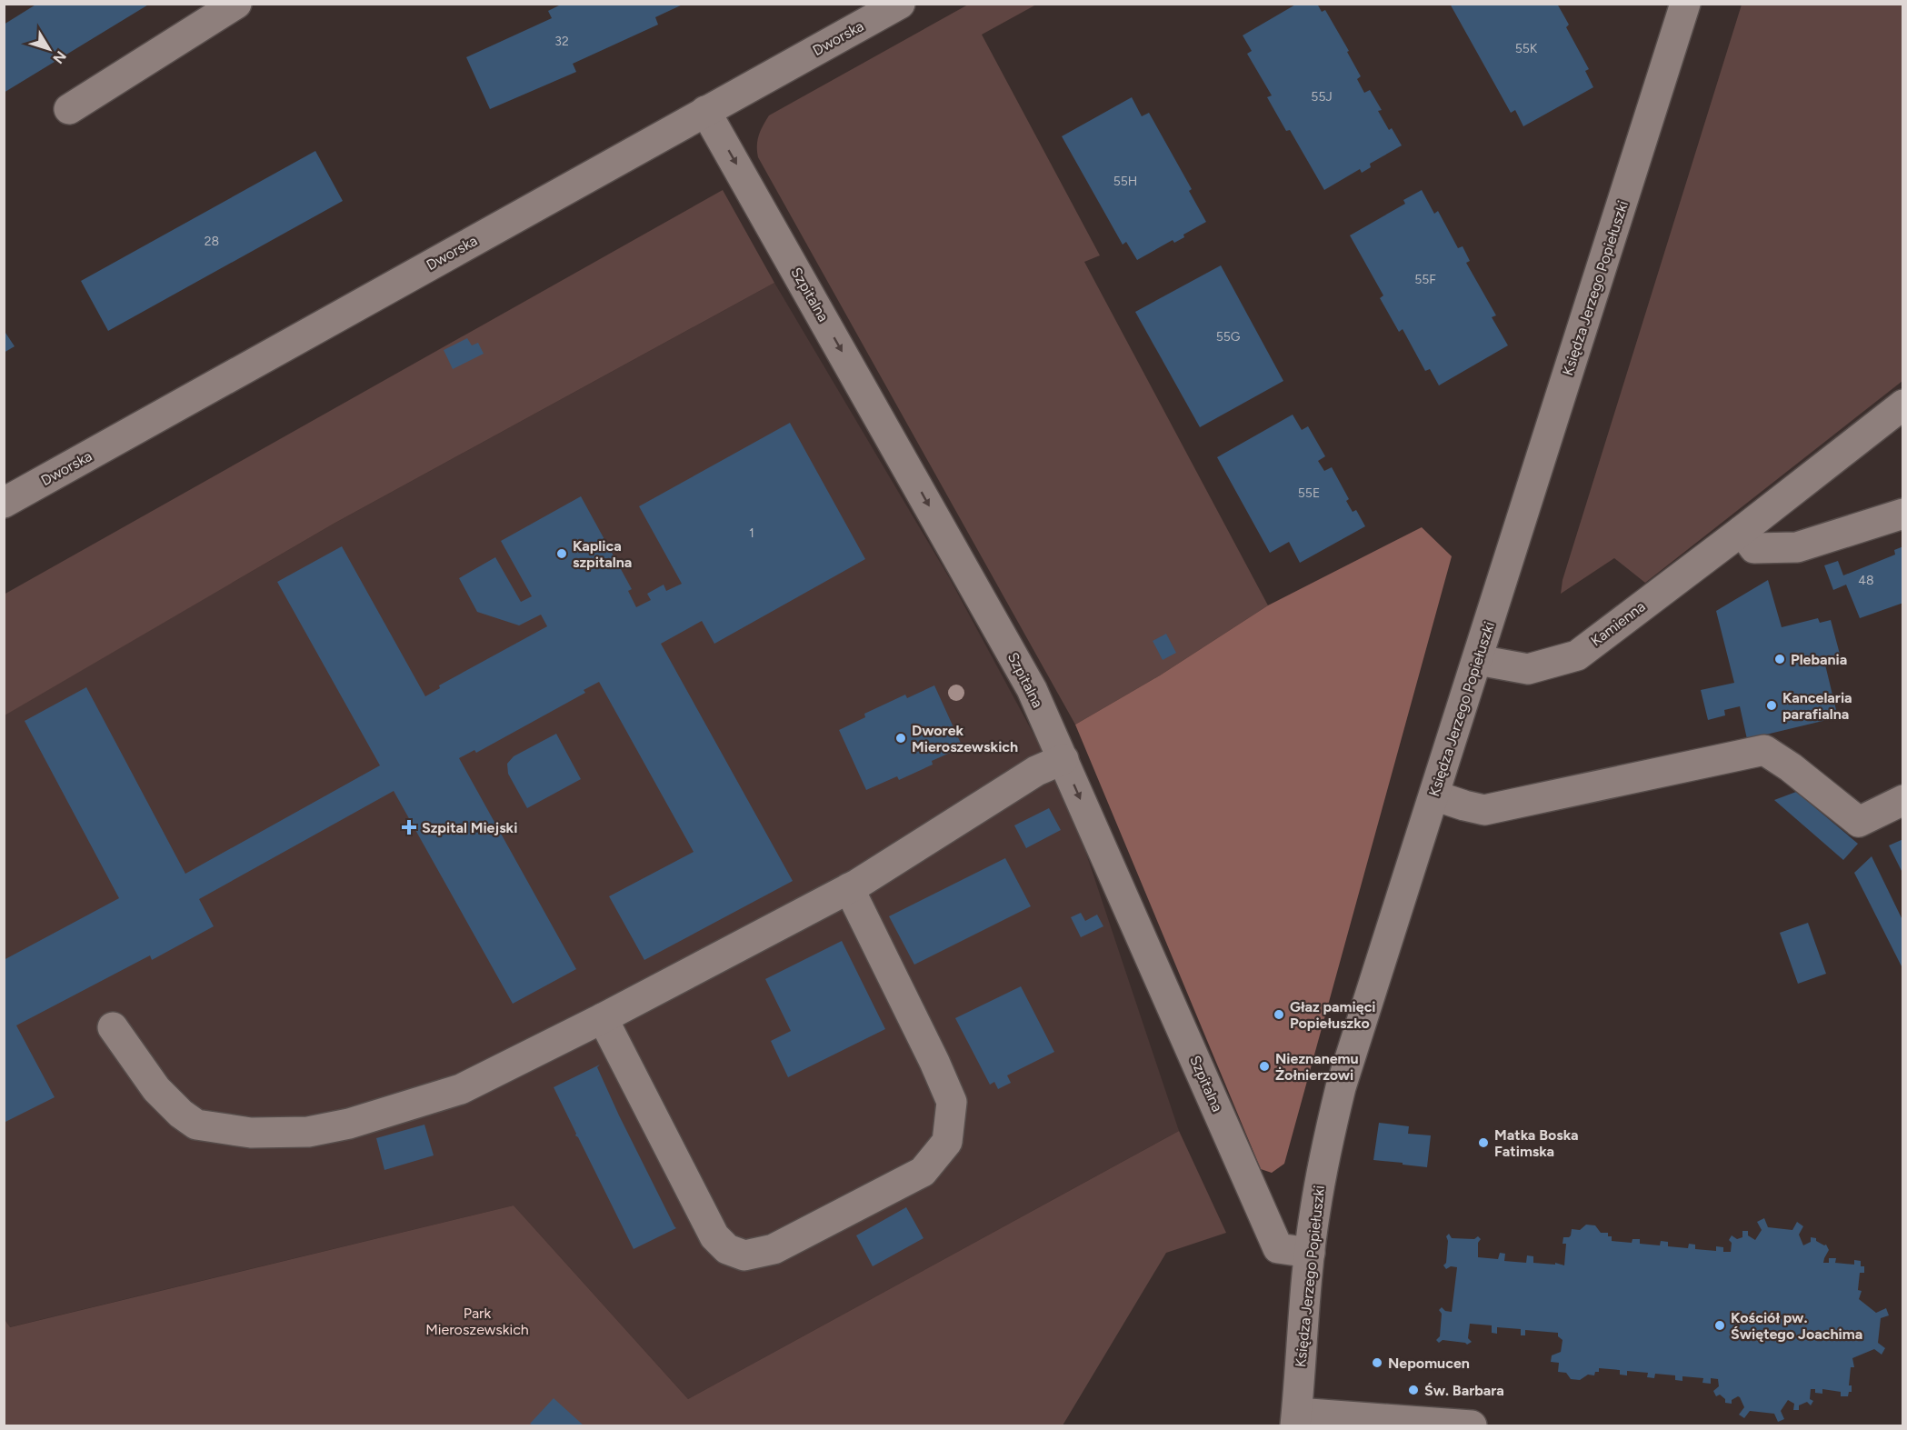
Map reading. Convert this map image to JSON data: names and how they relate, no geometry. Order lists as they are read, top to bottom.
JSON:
{
  "streets": {
    "street": [
      "Dworska",
      "Księdza Jerzego Popiełuszki",
      "Szpitalna",
      "Kamienna"
    ]
  },
  "crossings": [
    ["Dworska", "Szpitalna"],
    ["Księdza Jerzego Popiełuszki", "Szpitalna"],
    ["Księdza Jerzego Popiełuszki", "Kamienna"]
  ],
  "one_way": ["Szpitalna"],
  "parks": ["Park Mieroszewskich"],
  "places": {
    "other": [
      "Kaplica szpitalna",
      "Plebania",
      "Kancelaria parafialna",
      "Dworek Mieroszewskich",
      "Głaz pamięci Popiełuszko",
      "Nieznanemu Żołnierzowi",
      "Matka Boska Fatimska",
      "Kościół pw. Świętego Joachima",
      "Nepomucen",
      "Św. Barbara"
    ],
    "health": ["Szpital Miejski"]
  },
  "house_numbers": [
    "32",
    "55K",
    "55J",
    "55H",
    "28",
    "55F",
    "55G",
    "55E",
    "1",
    "48"
  ],
  "north": "bottom right"
}
